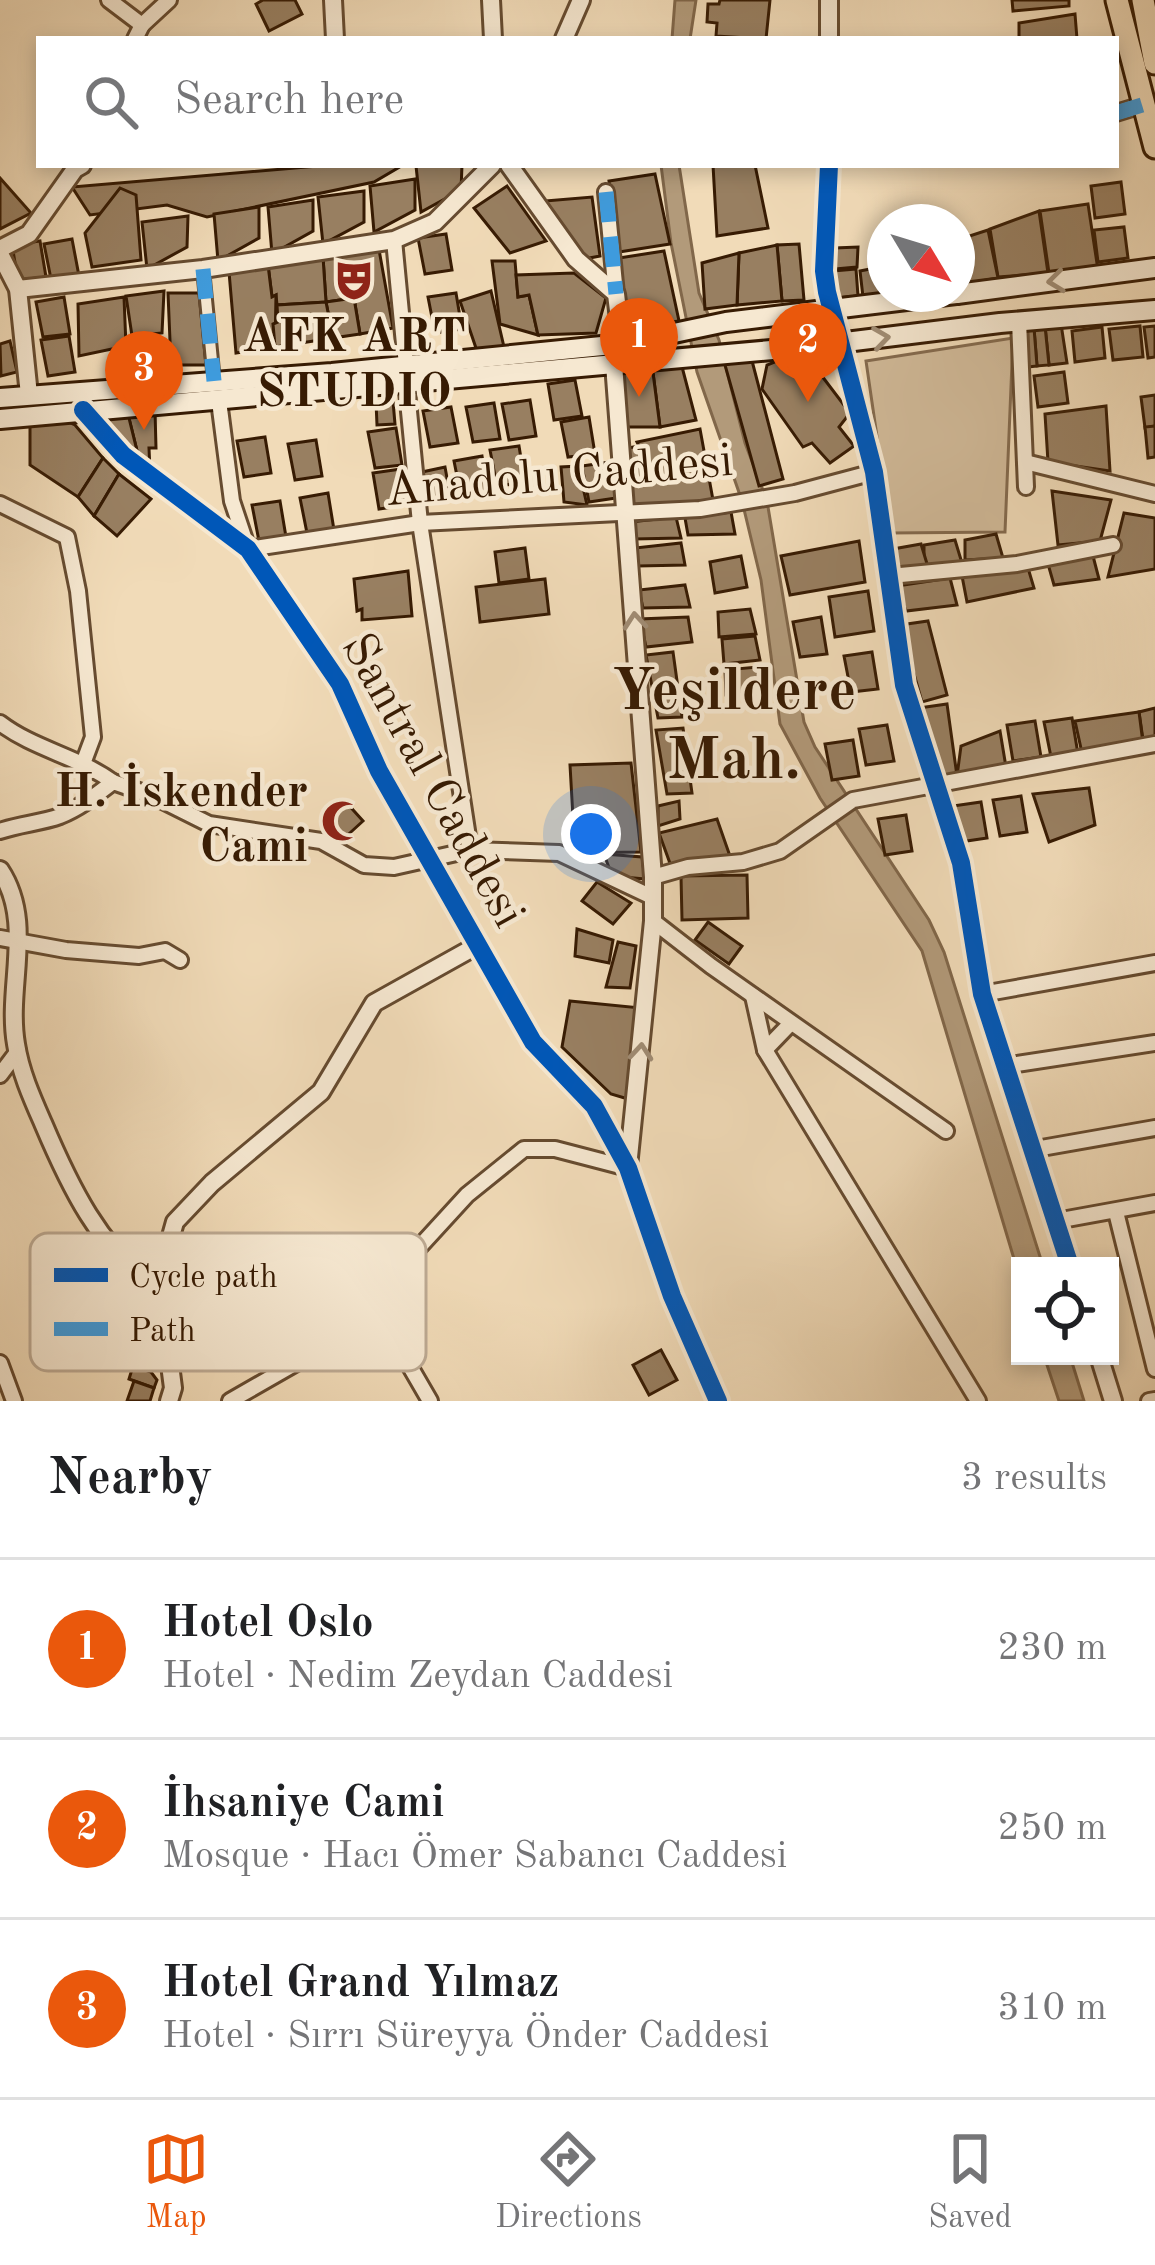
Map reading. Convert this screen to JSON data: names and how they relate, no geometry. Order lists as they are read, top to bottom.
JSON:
{
  "streets": {
    "street": ["Anadolu Caddesi", "Santral Caddesi"]
  },
  "crossings": [
    ["Anadolu Caddesi", "Santral Caddesi"]
  ],
  "districts": ["Yeşildere Mah."],
  "places": {
    "theatre": ["AFK ART STUDIO"],
    "mosque": ["H. İskender Cami"]
  },
  "legend": ["Cycle path", "Path"],
  "north": "bottom right",
  "page": {
    "search": "Search here",
    "pins": ["1", "2", "3"],
    "heading": ["Nearby", "3 results"],
    "list": [
      {
        "mark": "1",
        "name": "Hotel Oslo",
        "note": "Hotel · Nedim Zeydan Caddesi",
        "value": "230 m"
      },
      {
        "mark": "2",
        "name": "İhsaniye Cami",
        "note": "Mosque · Hacı Ömer Sabancı Caddesi",
        "value": "250 m"
      },
      {
        "mark": "3",
        "name": "Hotel Grand Yılmaz",
        "note": "Hotel · Sırrı Süreyya Önder Caddesi",
        "value": "310 m"
      }
    ],
    "nav": ["Map", "Directions", "Saved"]
  }
}
